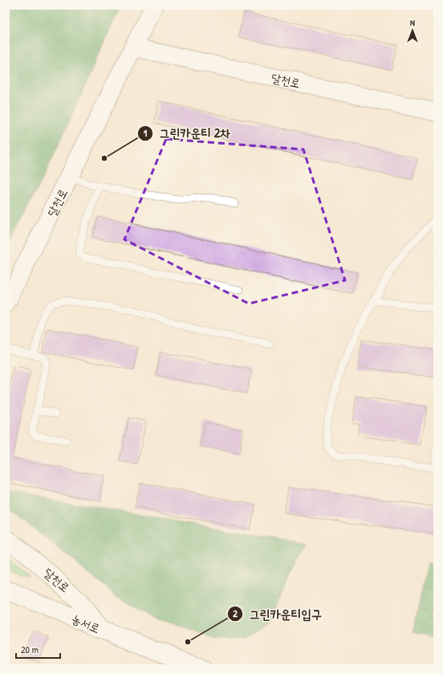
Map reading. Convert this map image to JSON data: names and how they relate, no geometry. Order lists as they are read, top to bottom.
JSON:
{
  "streets": {
    "street": ["달천로", "농서로"]
  },
  "crossings": [
    ["달천로", "농서로"]
  ],
  "places": ["그린카운티 2차", "그린카운티입구"],
  "scale_bar": "20 m",
  "north": "top"
}
